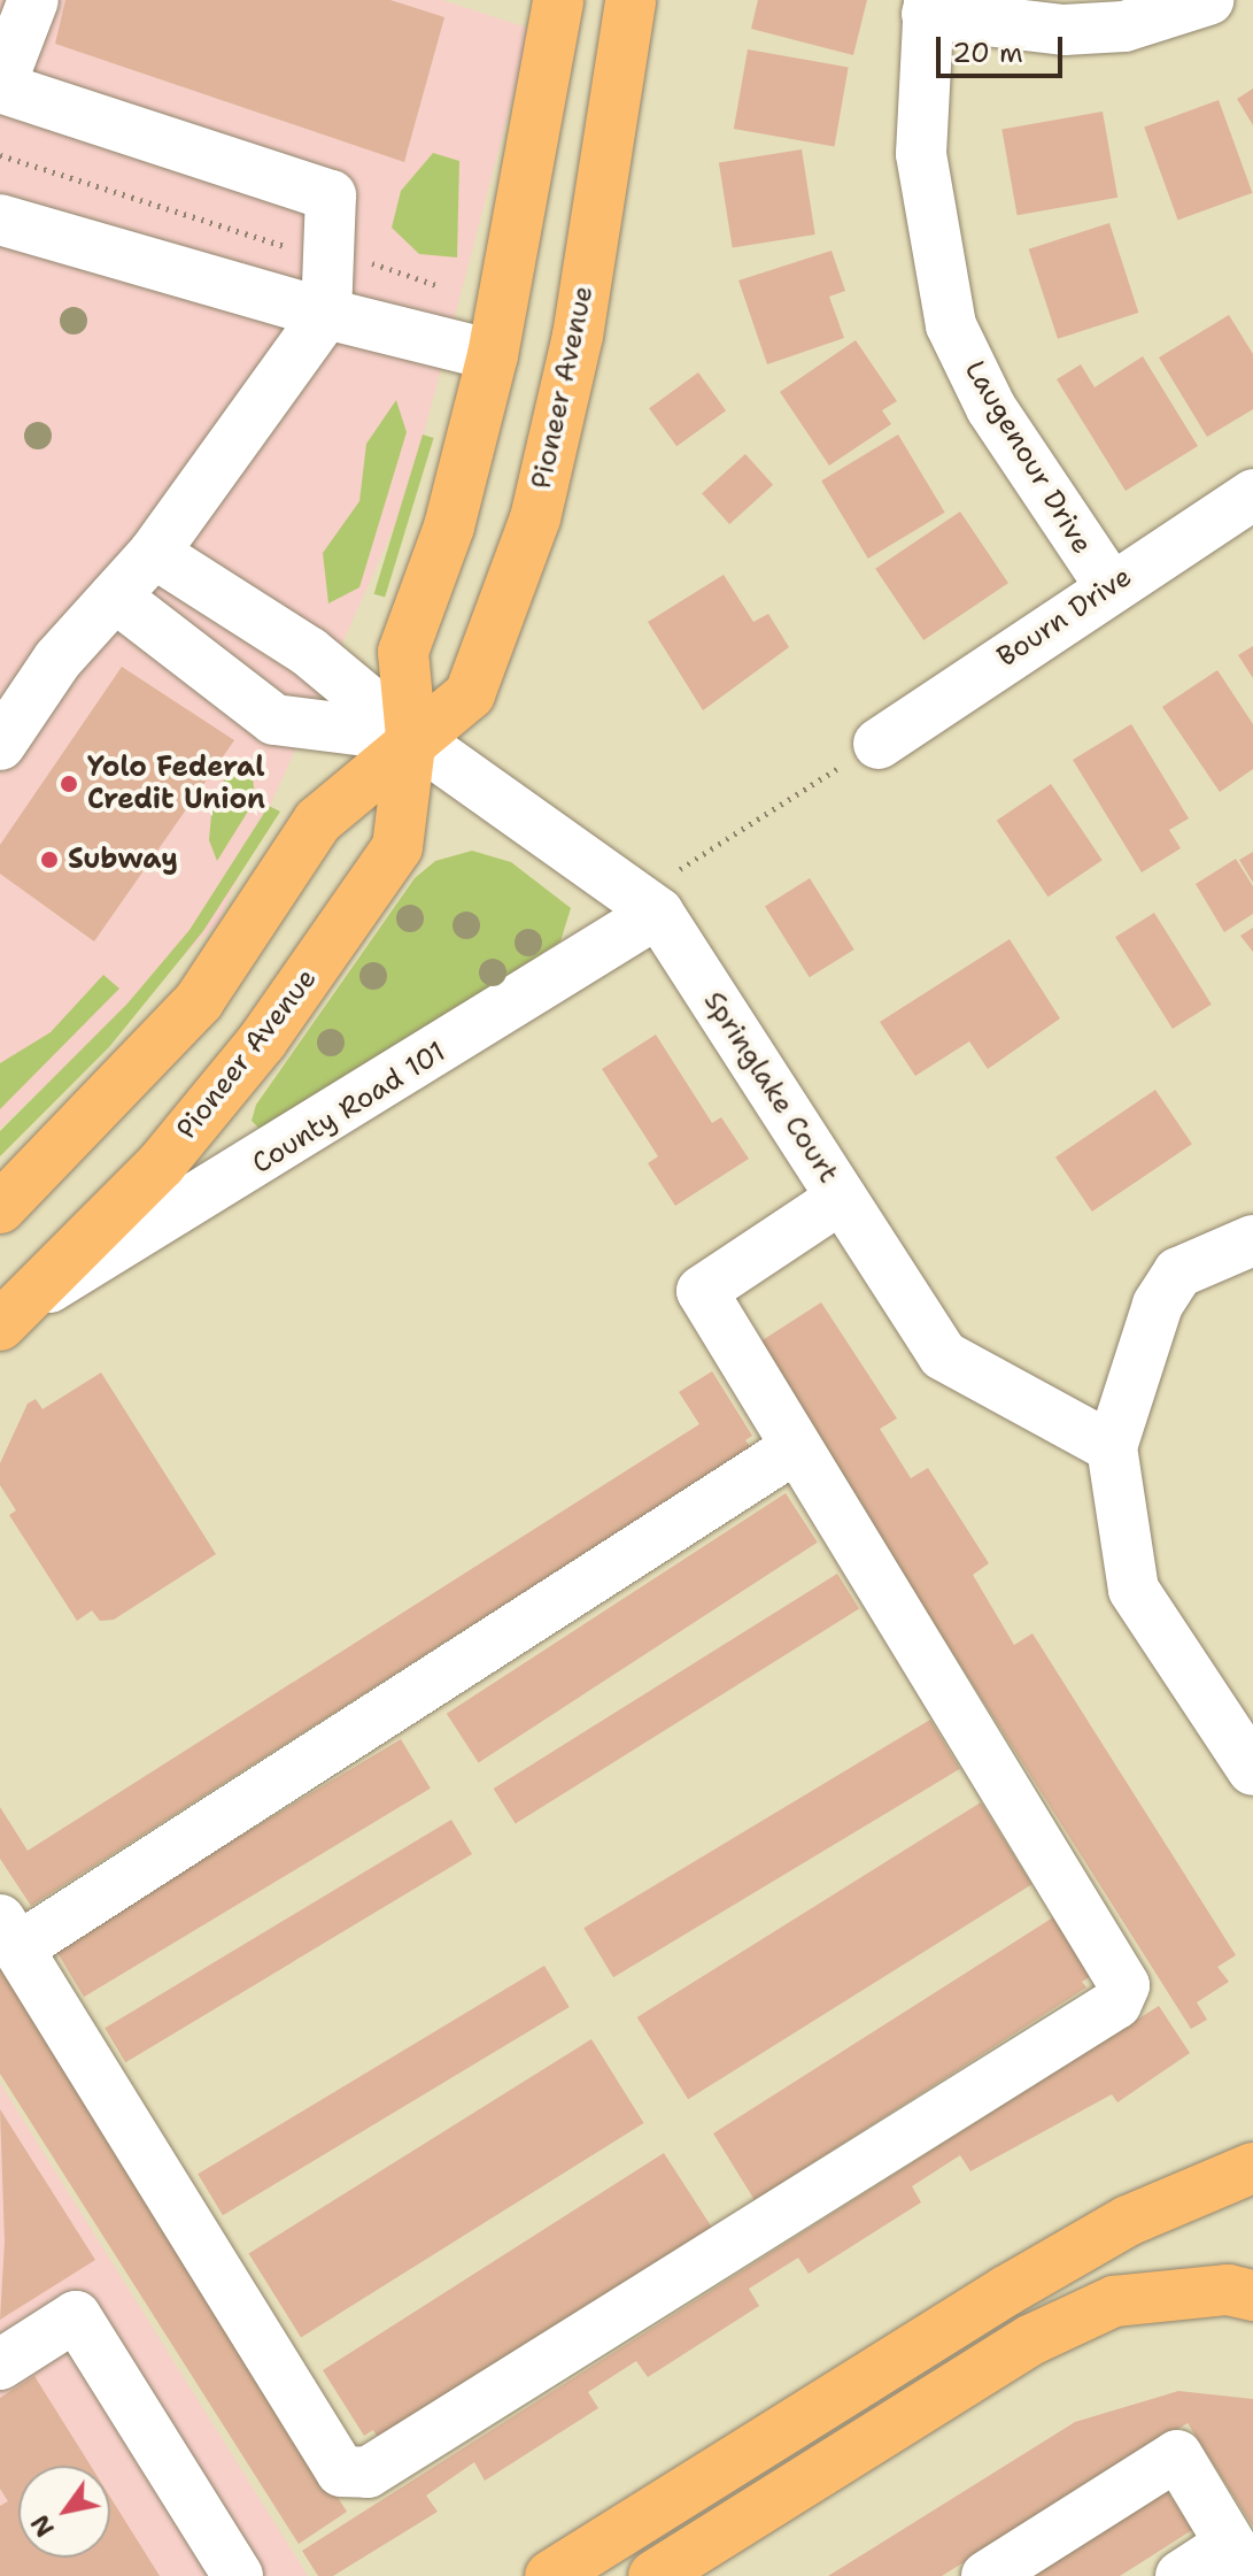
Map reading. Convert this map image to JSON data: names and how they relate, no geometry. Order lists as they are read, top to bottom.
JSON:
{
  "streets": {
    "main road": ["Pioneer Avenue"],
    "street": [
      "Laugenour Drive",
      "Bourn Drive",
      "Springlake Court",
      "County Road 101"
    ]
  },
  "crossings": [
    ["Pioneer Avenue", "Springlake Court"],
    ["Pioneer Avenue", "County Road 101"],
    ["Laugenour Drive", "Bourn Drive"],
    ["Springlake Court", "County Road 101"]
  ],
  "places": ["Yolo Federal Credit Union", "Subway"],
  "scale_bar": "20 m",
  "north": "bottom left"
}
